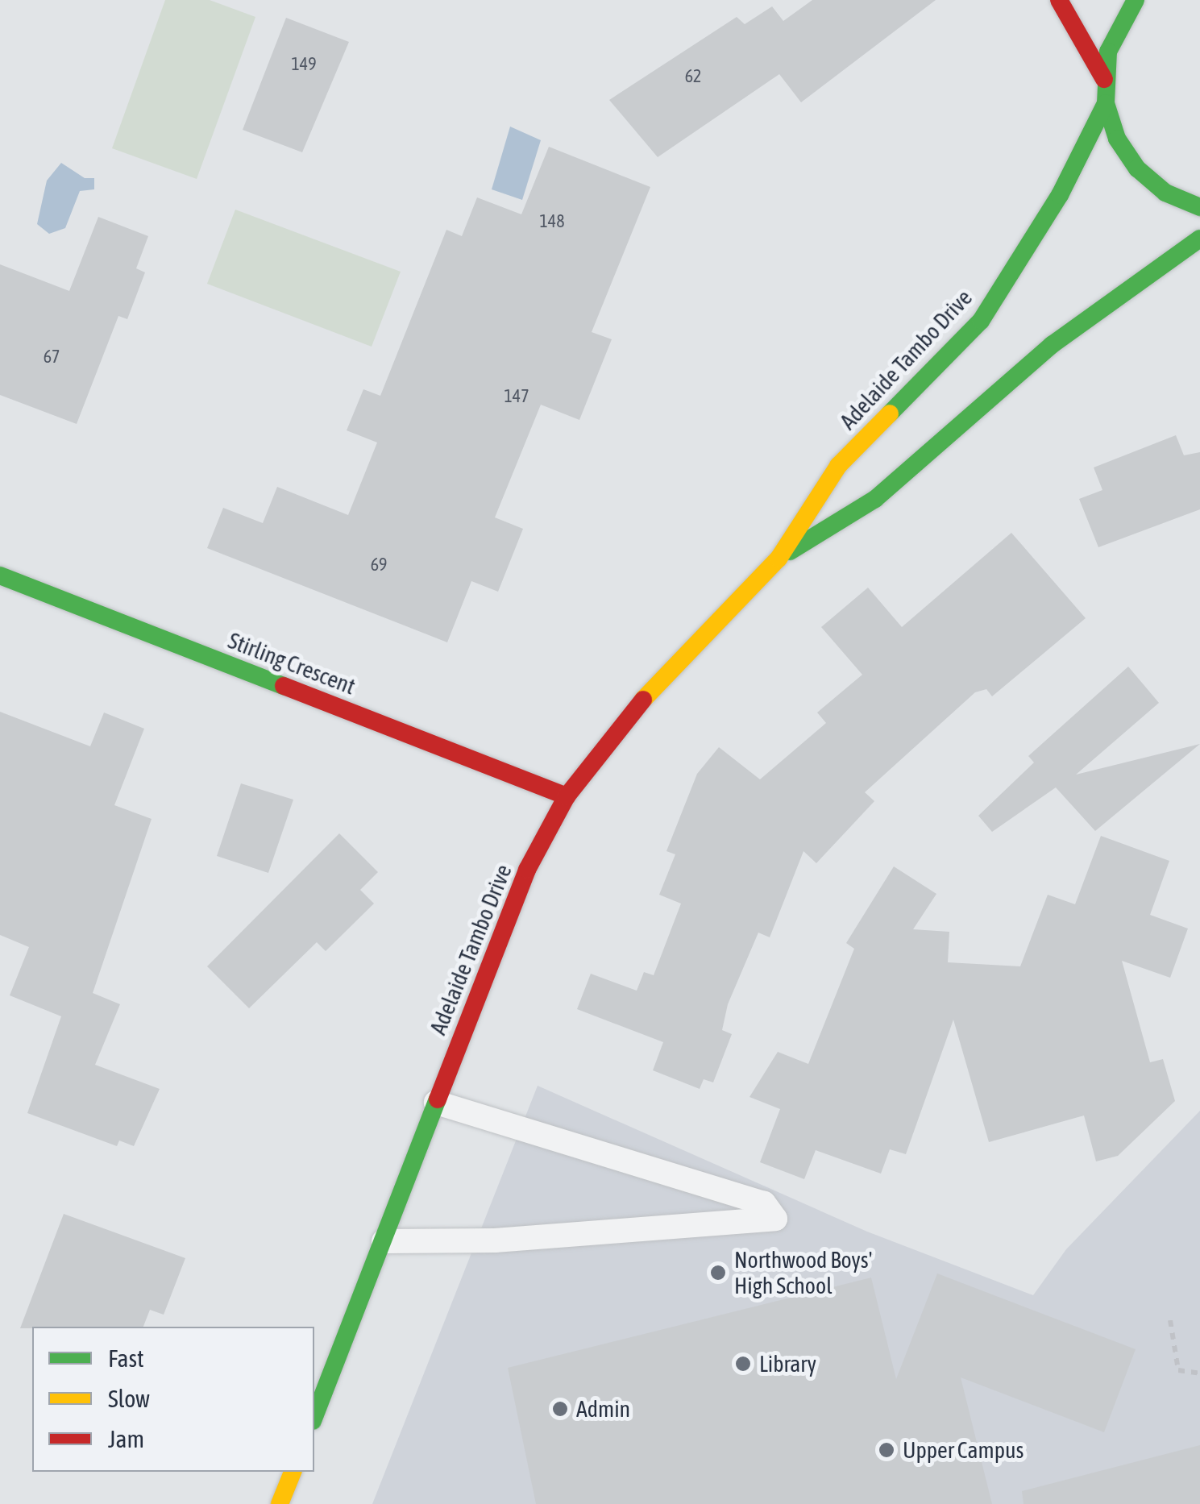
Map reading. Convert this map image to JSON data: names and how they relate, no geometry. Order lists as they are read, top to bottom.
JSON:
{
  "streets": {
    "street": ["Adelaide Tambo Drive", "Stirling Crescent"]
  },
  "crossings": [
    ["Adelaide Tambo Drive", "Stirling Crescent"]
  ],
  "places": [
    "Northwood Boys' High School",
    "Library",
    "Admin",
    "Upper Campus"
  ],
  "house_numbers": [
    "149",
    "62",
    "148",
    "67",
    "147",
    "69"
  ],
  "legend": ["Fast", "Slow", "Jam"]
}
